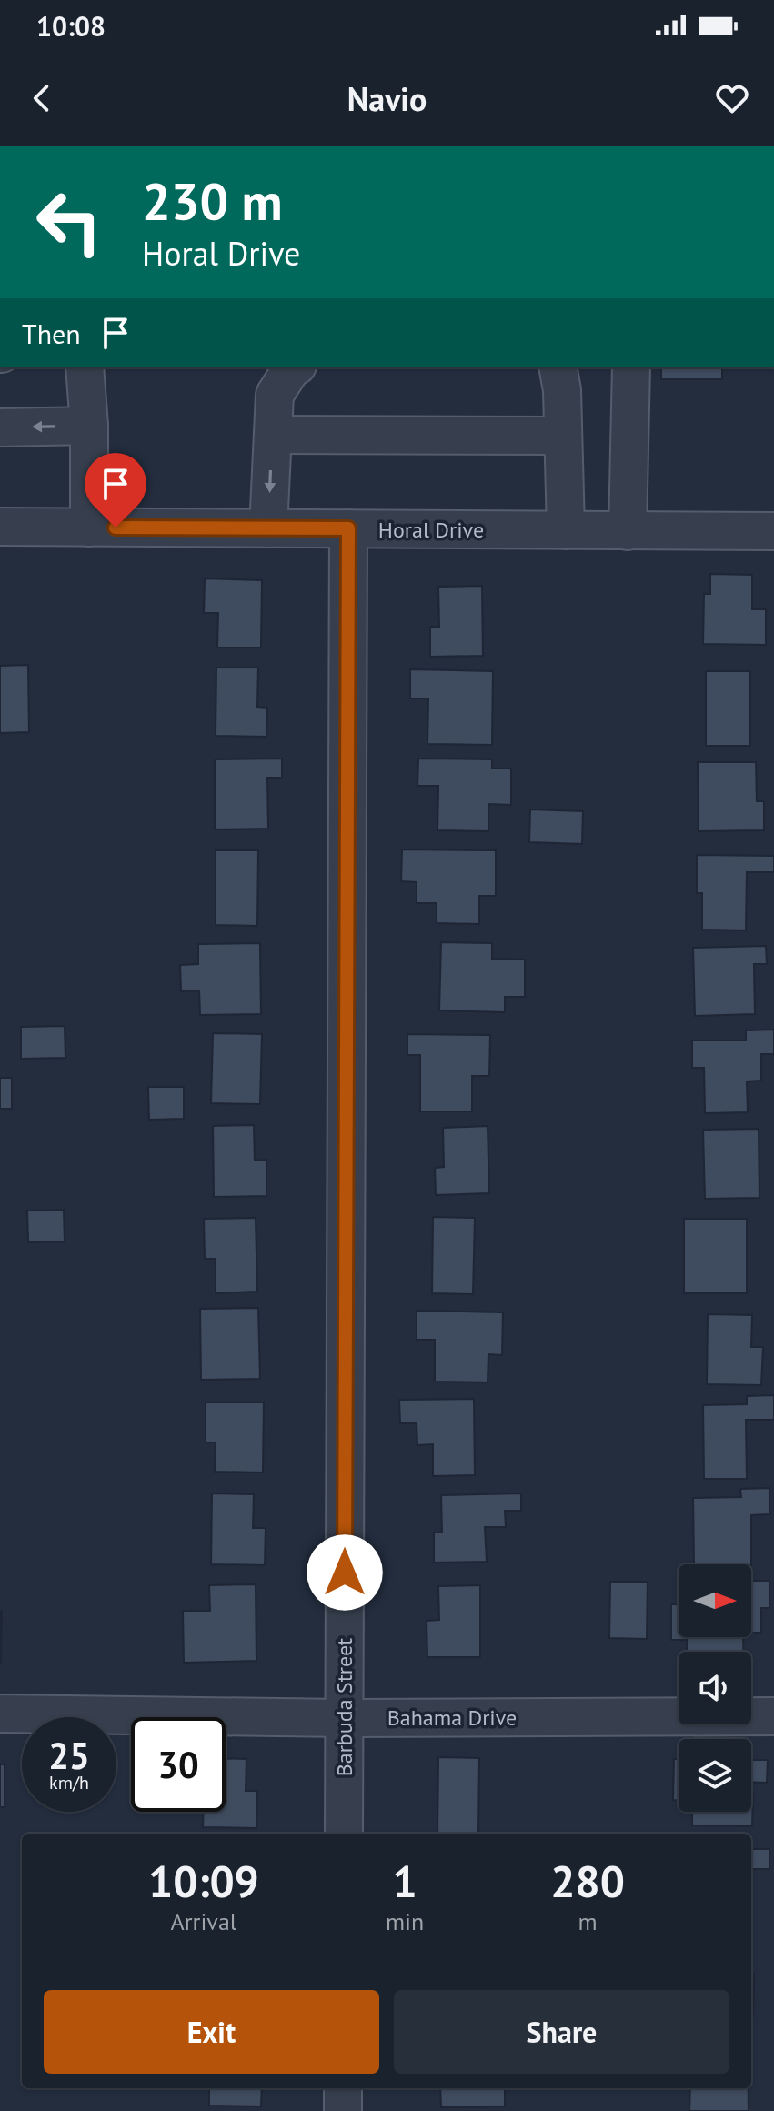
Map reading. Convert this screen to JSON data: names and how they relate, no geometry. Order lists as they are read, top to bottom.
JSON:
{
  "streets": {
    "street": ["Horal Drive", "Barbuda Street", "Bahama Drive"]
  },
  "crossings": [
    ["Horal Drive", "Barbuda Street"],
    ["Barbuda Street", "Bahama Drive"]
  ],
  "north": "right",
  "page": {
    "status": "10:08",
    "header": "Navio",
    "turn": ["230 m", "Horal Drive"],
    "then": "Then",
    "speed": "25 km/h",
    "limit": "30",
    "eta": [
      "10:09",
      "Arrival",
      "1",
      "min",
      "280",
      "m"
    ],
    "buttons": ["Exit", "Share"]
  }
}
